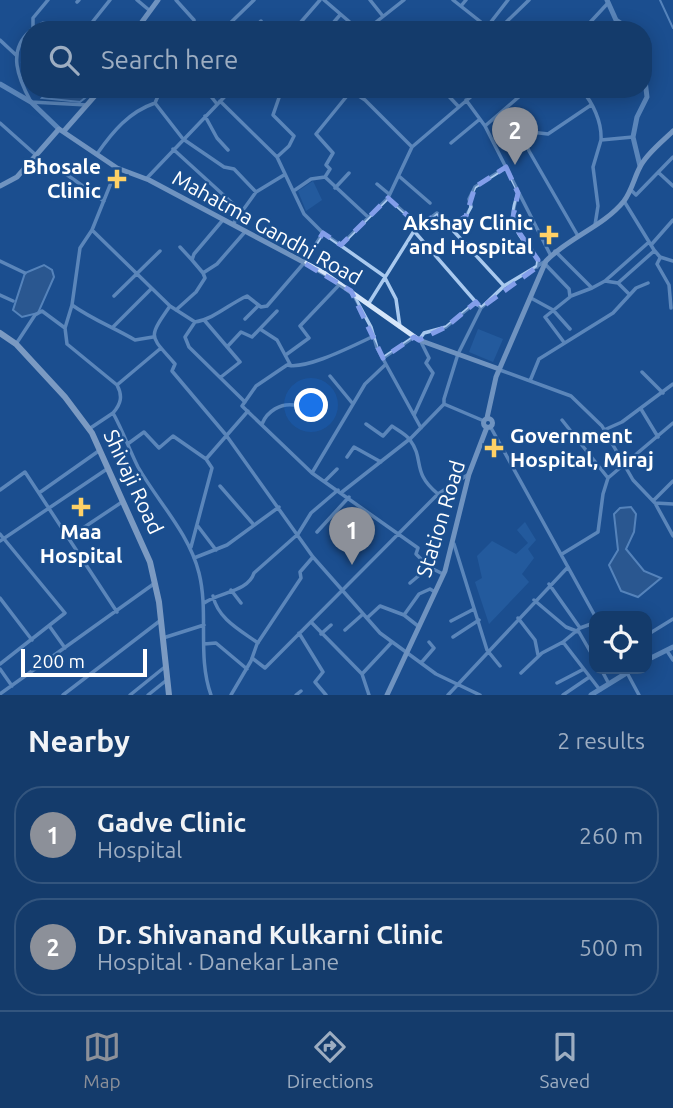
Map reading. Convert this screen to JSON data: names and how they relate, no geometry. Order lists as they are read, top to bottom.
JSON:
{
  "streets": {
    "main road": ["Mahatma Gandhi Road", "Shivaji Road", "Station Road"]
  },
  "crossings": [
    ["Mahatma Gandhi Road", "Station Road"]
  ],
  "places": {
    "health": [
      "Bhosale Clinic",
      "Akshay Clinic and Hospital",
      "Government Hospital, Miraj",
      "Maa Hospital"
    ]
  },
  "scale_bar": "200 m",
  "page": {
    "search": "Search here",
    "pins": ["2", "1"],
    "scale": "200 m",
    "heading": ["Nearby", "2 results"],
    "list": [
      {
        "mark": "1",
        "name": "Gadve Clinic",
        "note": "Hospital",
        "value": "260 m"
      },
      {
        "mark": "2",
        "name": "Dr. Shivanand Kulkarni Clinic",
        "note": "Hospital · Danekar Lane",
        "value": "500 m"
      }
    ],
    "nav": ["Map", "Directions", "Saved"]
  }
}
